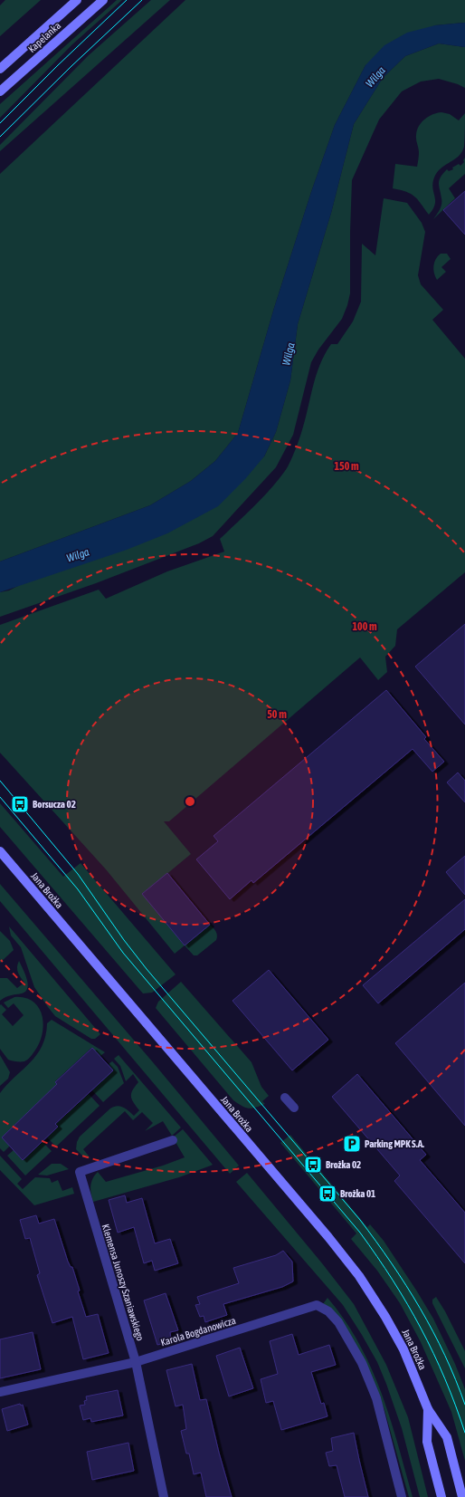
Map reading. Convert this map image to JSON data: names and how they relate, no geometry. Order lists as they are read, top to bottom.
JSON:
{
  "streets": {
    "main road": ["Kapelanka", "Jana Brożka"],
    "street": ["Klemensa Junoszy Szaniawskiego", "Karola Bogdanowicza"]
  },
  "crossings": [
    ["Klemensa Junoszy Szaniawskiego", "Karola Bogdanowicza"]
  ],
  "water": ["Wilga"],
  "places": {
    "bus stop": ["Borsucza 02", "Brożka 02", "Brożka 01"],
    "parking": ["Parking MPK S.A."]
  },
  "rings": ["150 m", "100 m", "50 m"]
}
